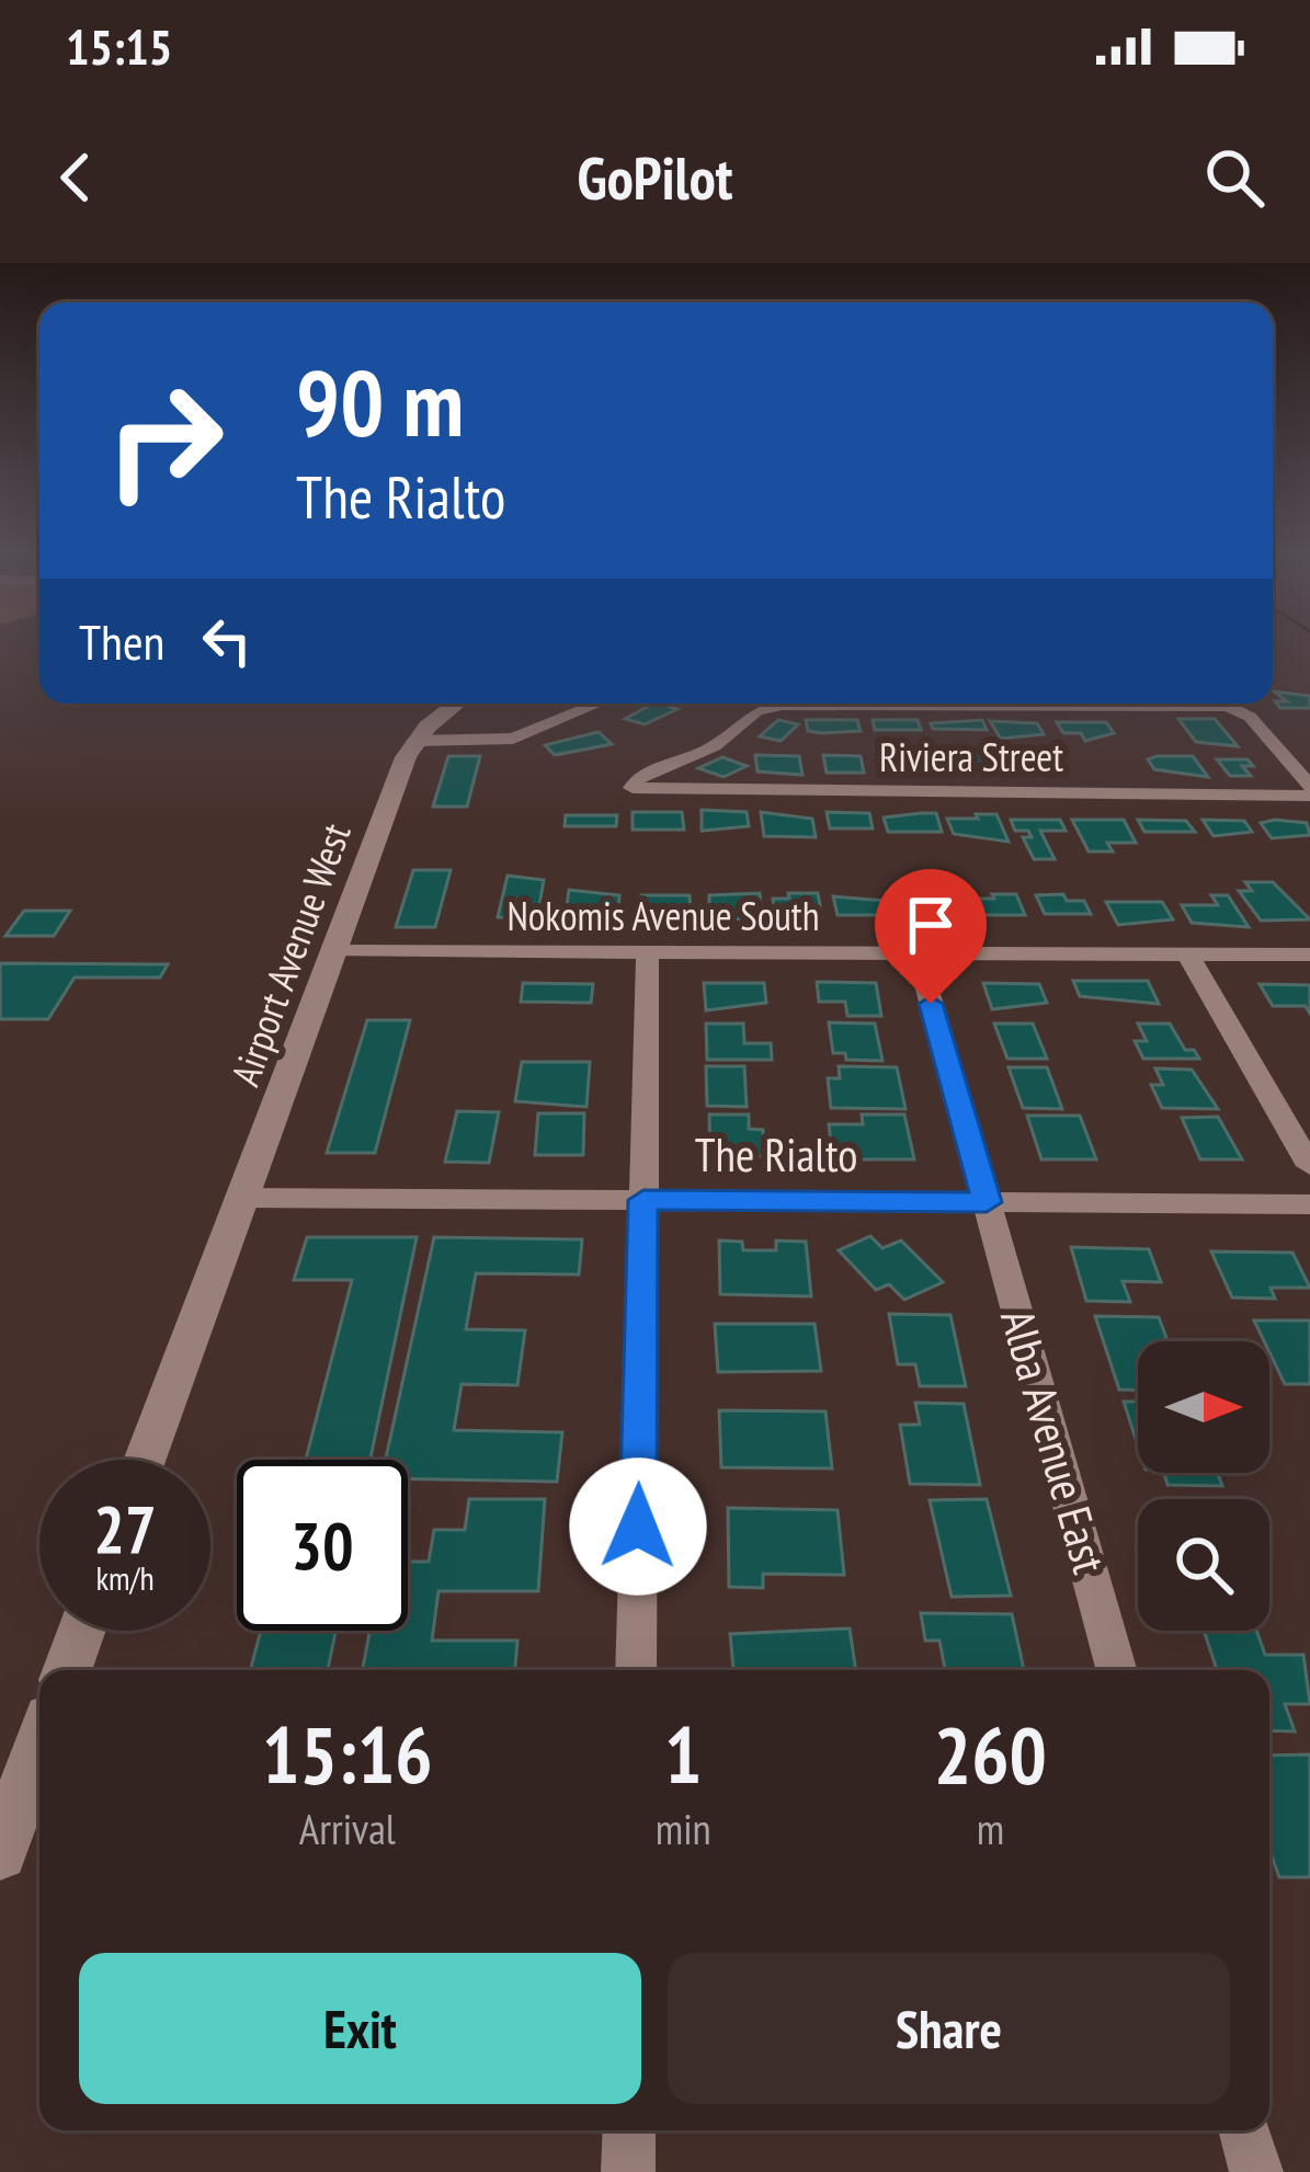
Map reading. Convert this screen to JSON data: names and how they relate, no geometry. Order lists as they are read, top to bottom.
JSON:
{
  "streets": {
    "street": [
      "Riviera Street",
      "Nokomis Avenue South",
      "Airport Avenue West",
      "The Rialto",
      "Alba Avenue East"
    ]
  },
  "crossings": [
    ["Nokomis Avenue South", "Airport Avenue West"],
    ["Nokomis Avenue South", "Alba Avenue East"],
    ["Airport Avenue West", "The Rialto"],
    ["The Rialto", "Alba Avenue East"]
  ],
  "north": "right",
  "page": {
    "status": "15:15",
    "header": "GoPilot",
    "turn": ["90 m", "The Rialto"],
    "then": "Then",
    "speed": "27 km/h",
    "limit": "30",
    "eta": [
      "15:16",
      "Arrival",
      "1",
      "min",
      "260",
      "m"
    ],
    "buttons": ["Exit", "Share"]
  }
}
